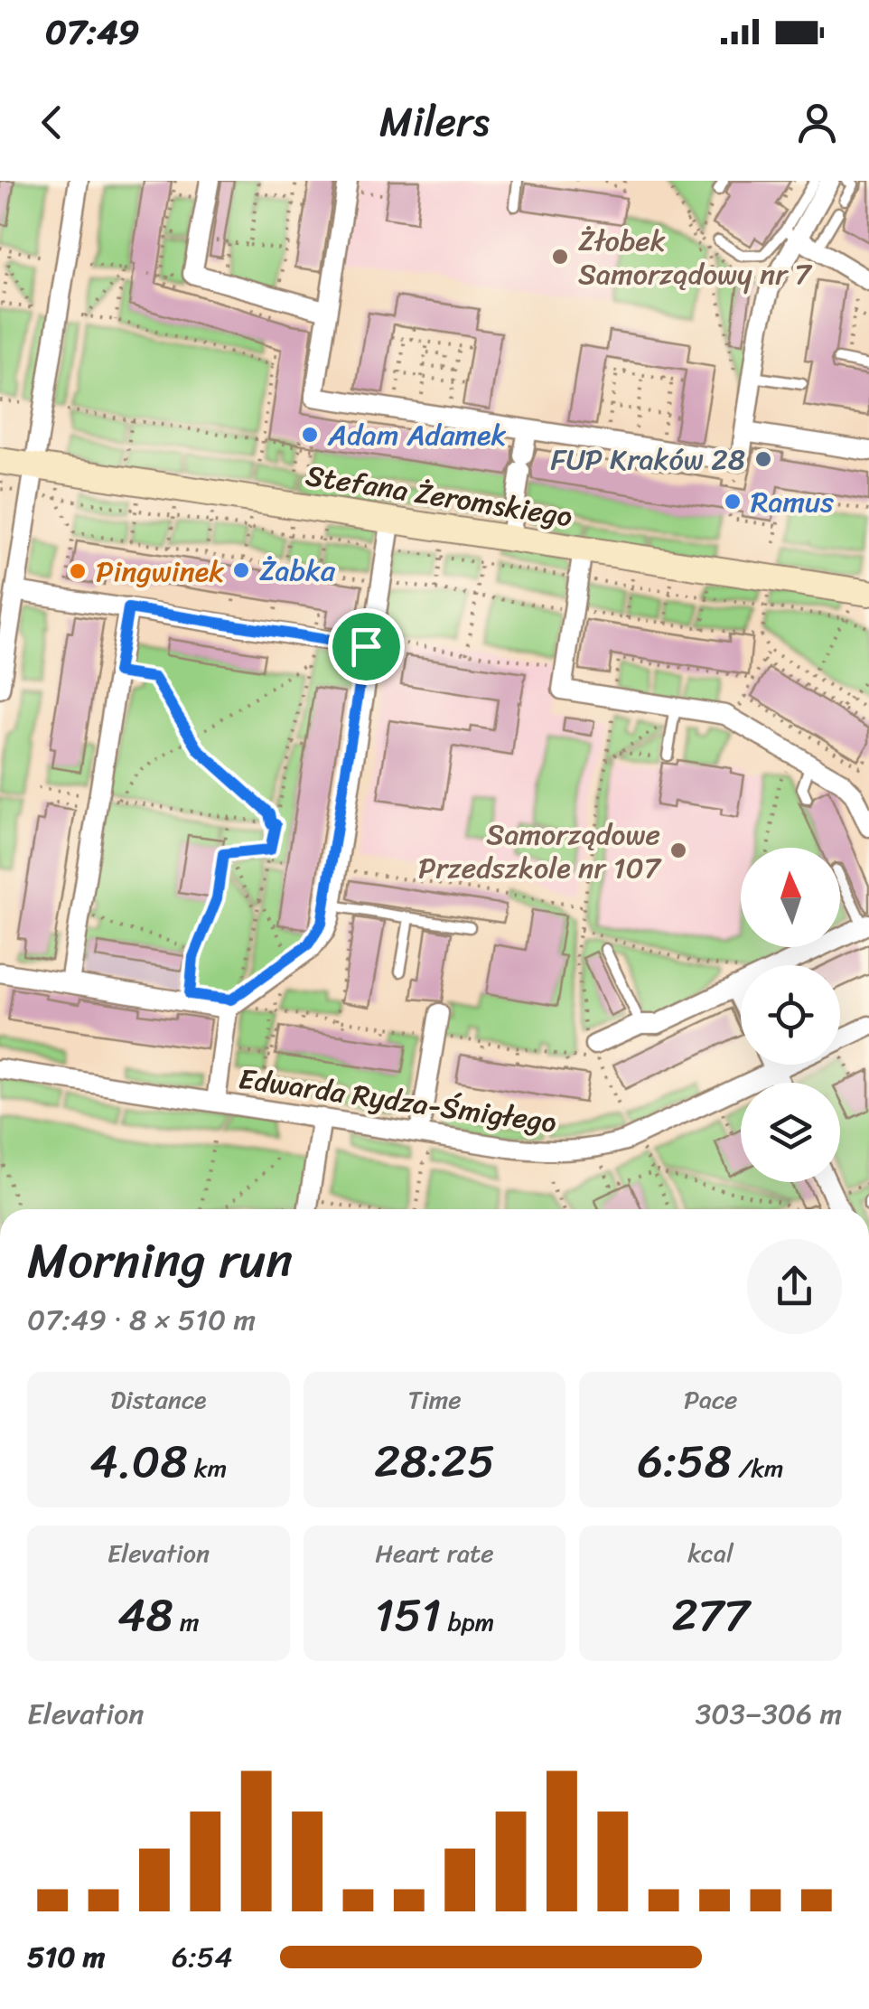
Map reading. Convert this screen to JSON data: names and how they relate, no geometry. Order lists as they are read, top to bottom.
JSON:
{
  "streets": {
    "street": ["Stefana Żeromskiego", "Edwarda Rydza-Śmigłego"]
  },
  "places": [
    "Żłobek Samorządowy nr 7",
    "Adam Adamek",
    "FUP Kraków 28",
    "Ramus",
    "Żabka",
    "Pingwinek",
    "Samorządowe Przedszkole nr 107"
  ],
  "north": "top",
  "page": {
    "status": "07:49",
    "header": "Milers",
    "heading": ["Morning run", "07:49 · 8 × 510 m"],
    "stats": [
      ["Distance", "4.08 km"],
      ["Time", "28:25"],
      ["Pace", "6:58 /km"],
      ["Elevation", "48 m"],
      ["Heart rate", "151 bpm"],
      ["kcal", "277"]
    ],
    "chart": ["Elevation", "303–306 m"],
    "list": [
      {
        "name": "510 m",
        "note": "6:54"
      }
    ]
  }
}
